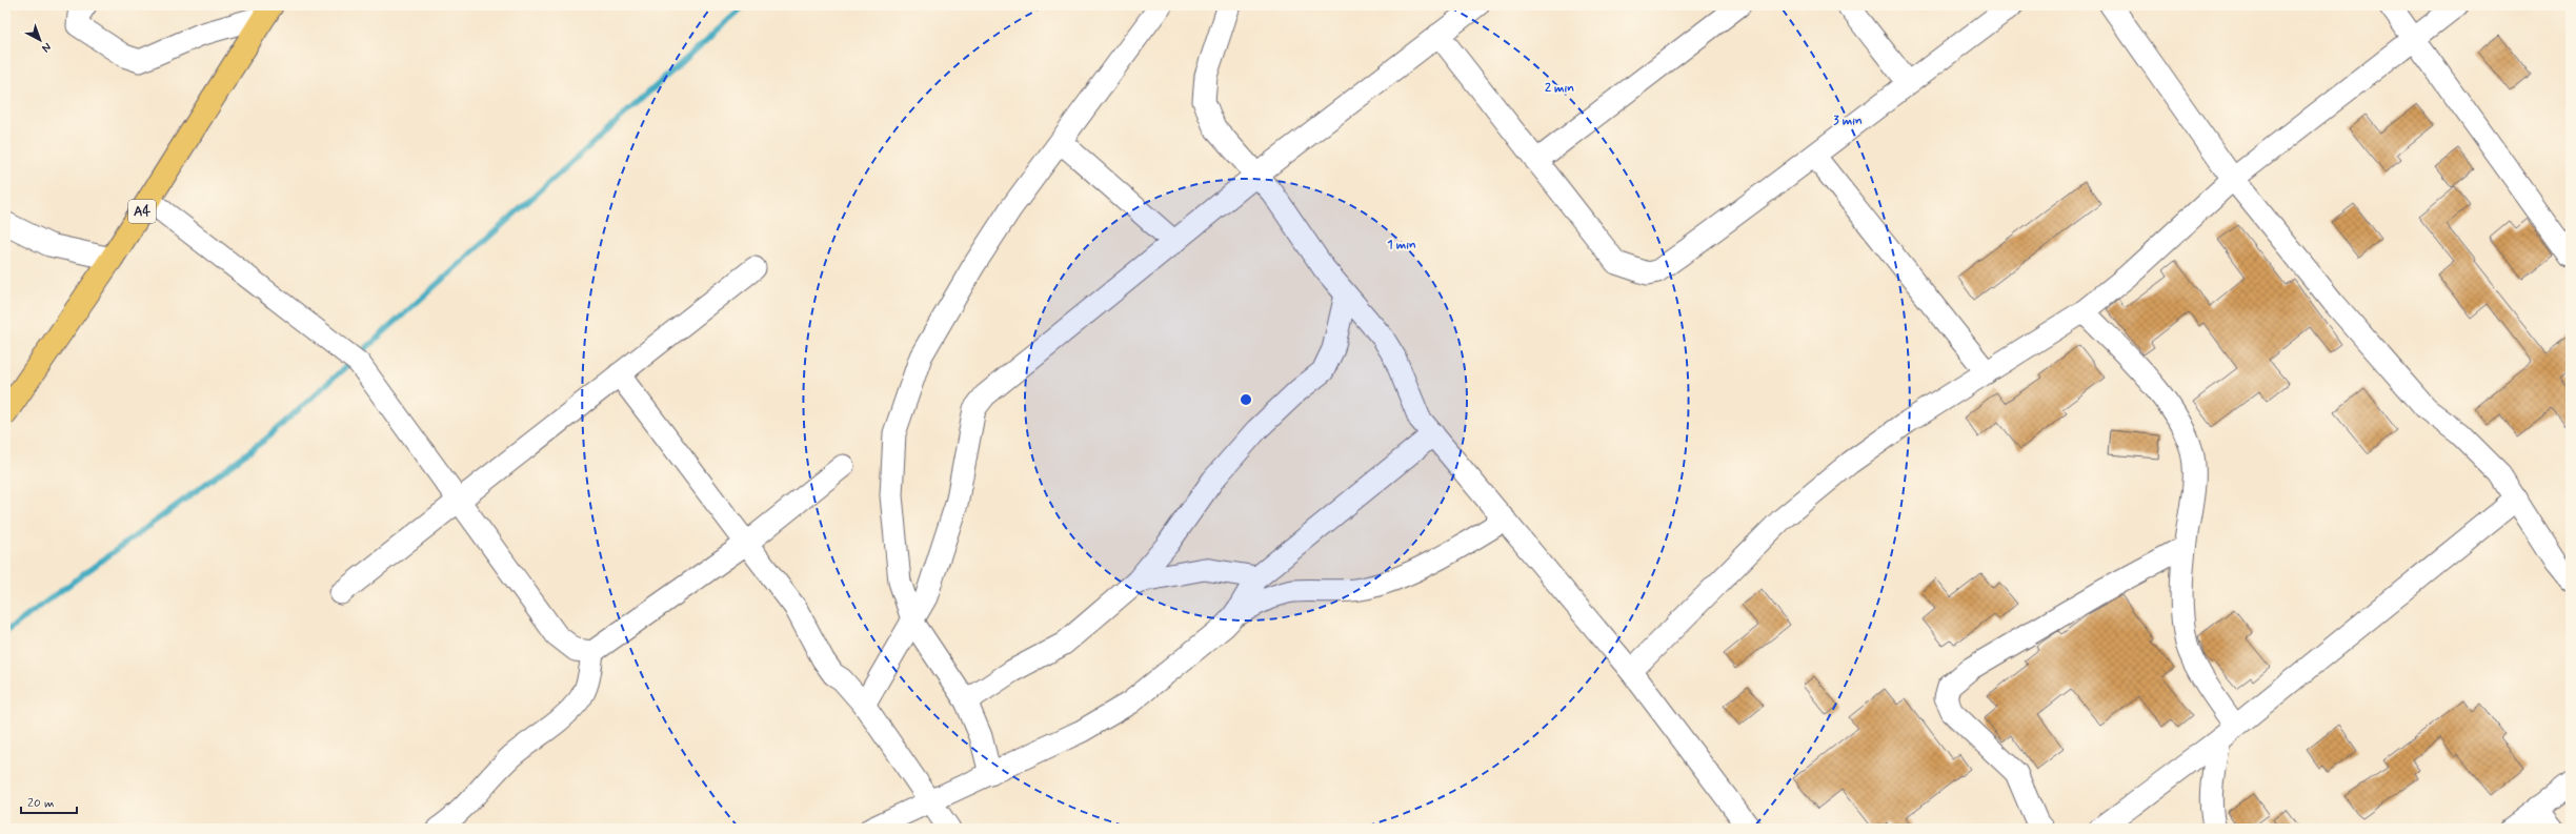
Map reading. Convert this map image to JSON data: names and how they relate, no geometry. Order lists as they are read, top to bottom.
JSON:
{
  "streets": {
    "main road": ["A4"]
  },
  "scale_bar": "20 m",
  "north": "bottom right",
  "rings": ["2 min", "3 min", "1 min"]
}
